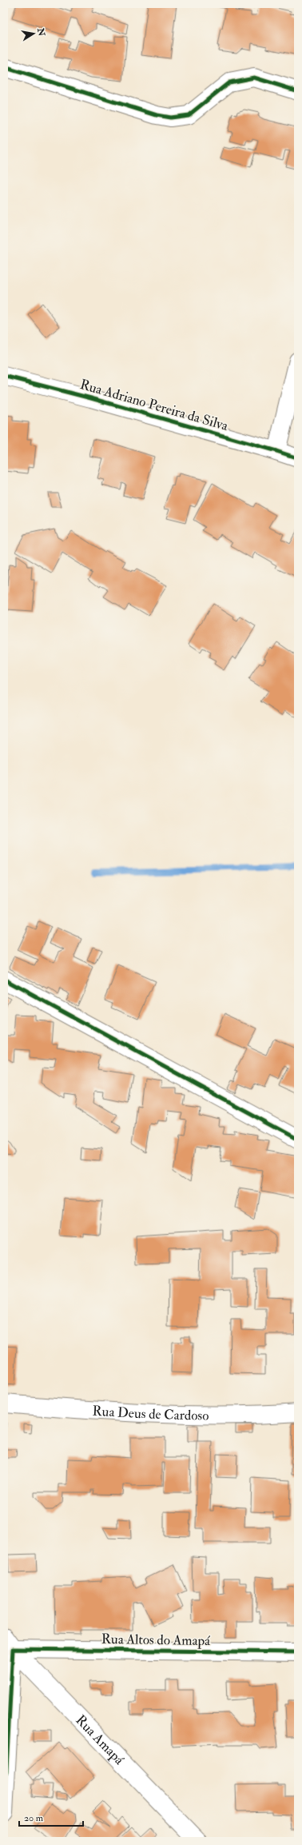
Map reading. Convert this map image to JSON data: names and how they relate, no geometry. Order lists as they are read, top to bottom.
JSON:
{
  "streets": {
    "street": [
      "Rua Adriano Pereira da Silva",
      "Rua Deus de Cardoso",
      "Rua Altos do Amapá",
      "Rua Amapá"
    ]
  },
  "crossings": [
    ["Rua Altos do Amapá", "Rua Amapá"]
  ],
  "scale_bar": "20 m",
  "north": "right"
}
